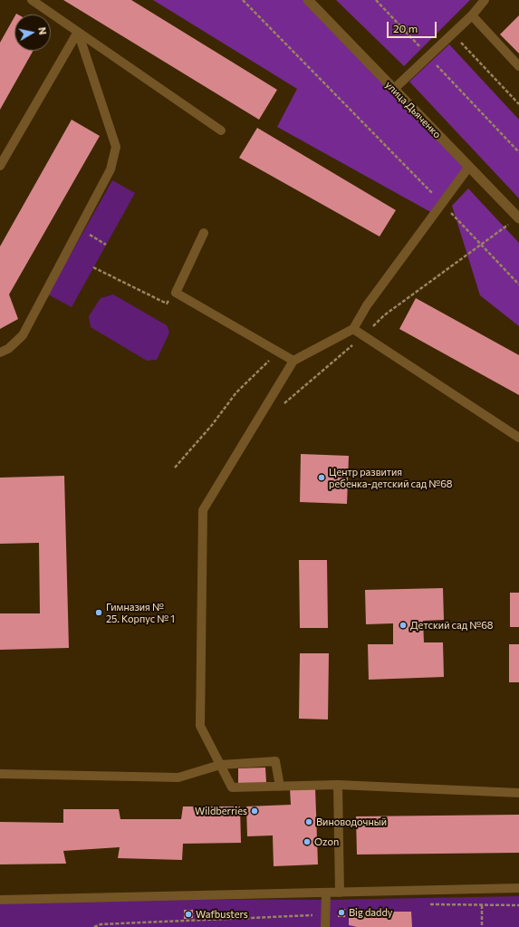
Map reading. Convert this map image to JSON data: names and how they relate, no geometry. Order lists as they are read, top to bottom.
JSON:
{
  "streets": {
    "street": ["улица Дьяченко"]
  },
  "places": [
    "Центр развития ребенка-детский сад №68",
    "Гимназия № 25. Корпус № 1",
    "Детский сад №68",
    "Wildberries",
    "Виноводочный",
    "Ozon",
    "Big daddy",
    "Wafbusters"
  ],
  "scale_bar": "20 m",
  "north": "right"
}
